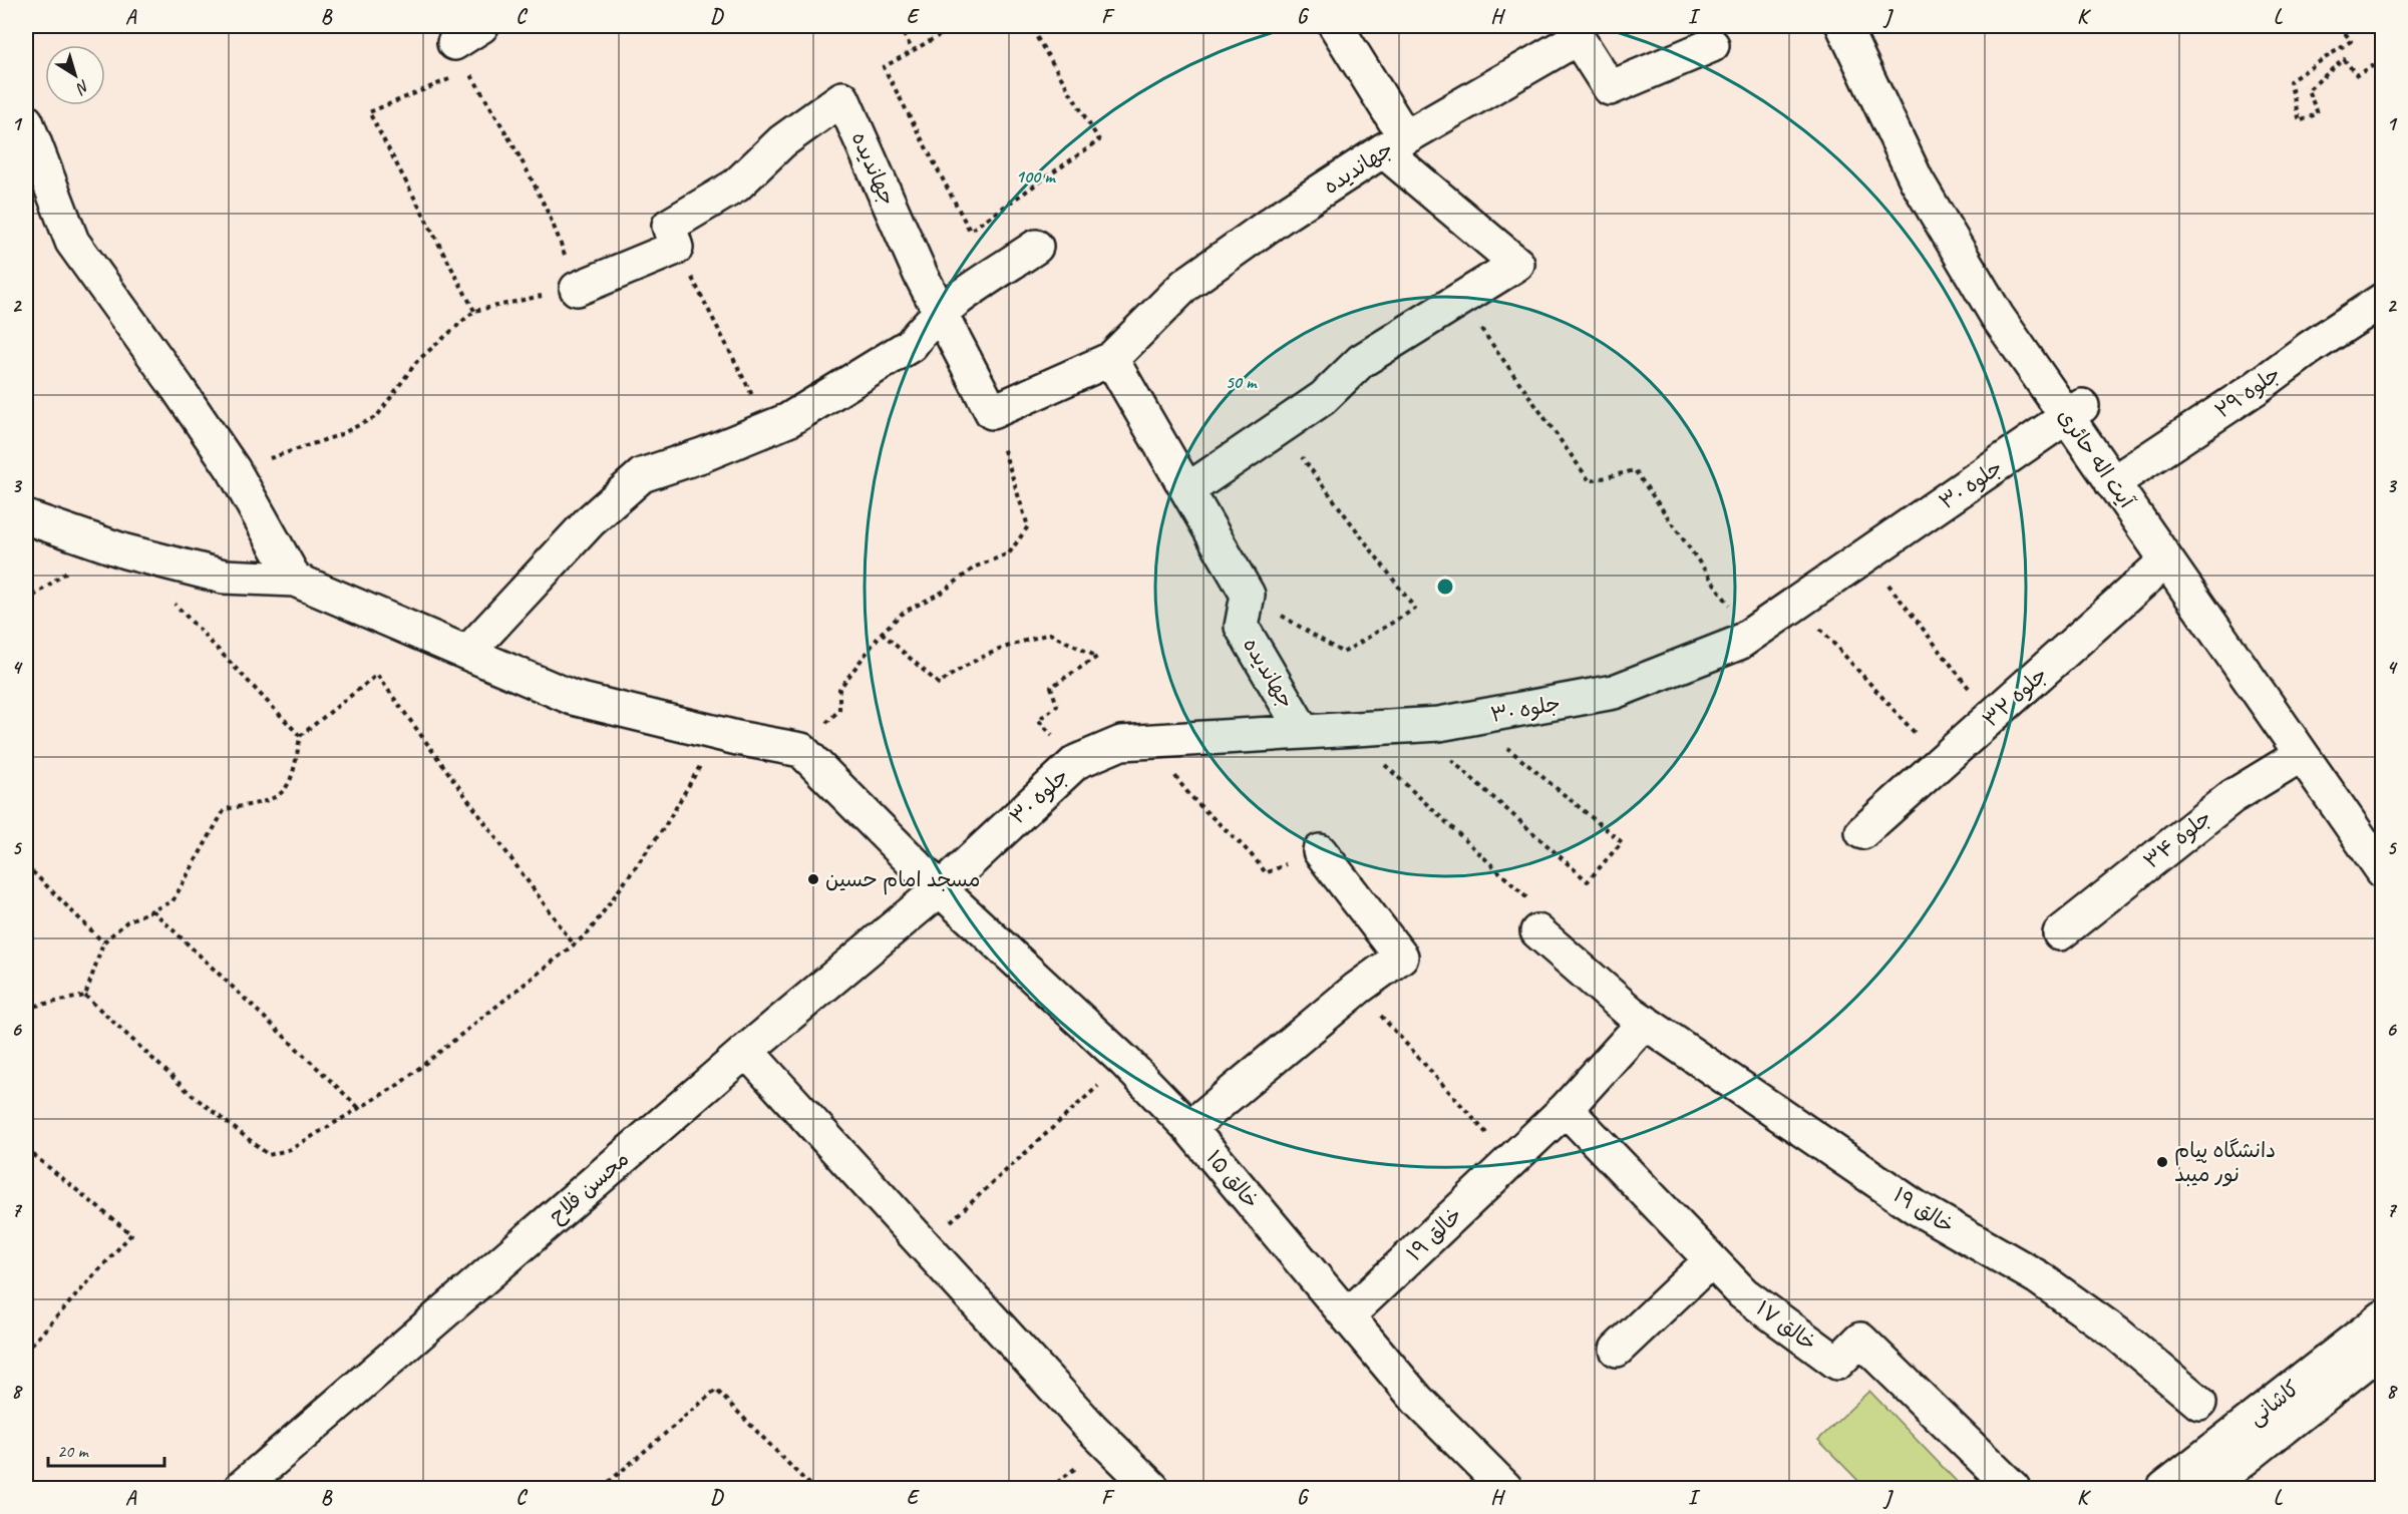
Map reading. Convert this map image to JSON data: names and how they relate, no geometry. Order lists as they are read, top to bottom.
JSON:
{
  "streets": {
    "street": [
      "جهاندیده",
      "جلوه ۲۹",
      "آیت اله حائری",
      "جلوه ۳۰",
      "جلوه ۳۲",
      "جلوه ۳۴",
      "خالق ۱۵",
      "محسن فلاح",
      "خالق ۱۹",
      "خالق ۱۷",
      "کاشانی"
    ]
  },
  "crossings": [
    ["جهاندیده", "جلوه ۳۰"],
    ["جلوه ۲۹", "آیت اله حائری"],
    ["آیت اله حائری", "جلوه ۳۰"],
    ["آیت اله حائری", "جلوه ۳۲"],
    ["آیت اله حائری", "جلوه ۳۴"],
    ["جلوه ۳۰", "خالق ۱۵"],
    ["جلوه ۳۰", "محسن فلاح"],
    ["خالق ۱۵", "محسن فلاح"],
    ["خالق ۱۵", "خالق ۱۹"],
    ["خالق ۱۹", "خالق ۱۷"]
  ],
  "places": ["مسجد امام حسین", "دانشگاه پیام نور میبد"],
  "scale_bar": "20 m",
  "north": "bottom right",
  "grid": {
    "columns": [
      "A",
      "B",
      "C",
      "D",
      "E",
      "F",
      "G",
      "H",
      "I",
      "J",
      "K",
      "L"
    ],
    "rows": [
      "1",
      "2",
      "3",
      "4",
      "5",
      "6",
      "7",
      "8"
    ]
  },
  "rings": ["100 m", "50 m"]
}
